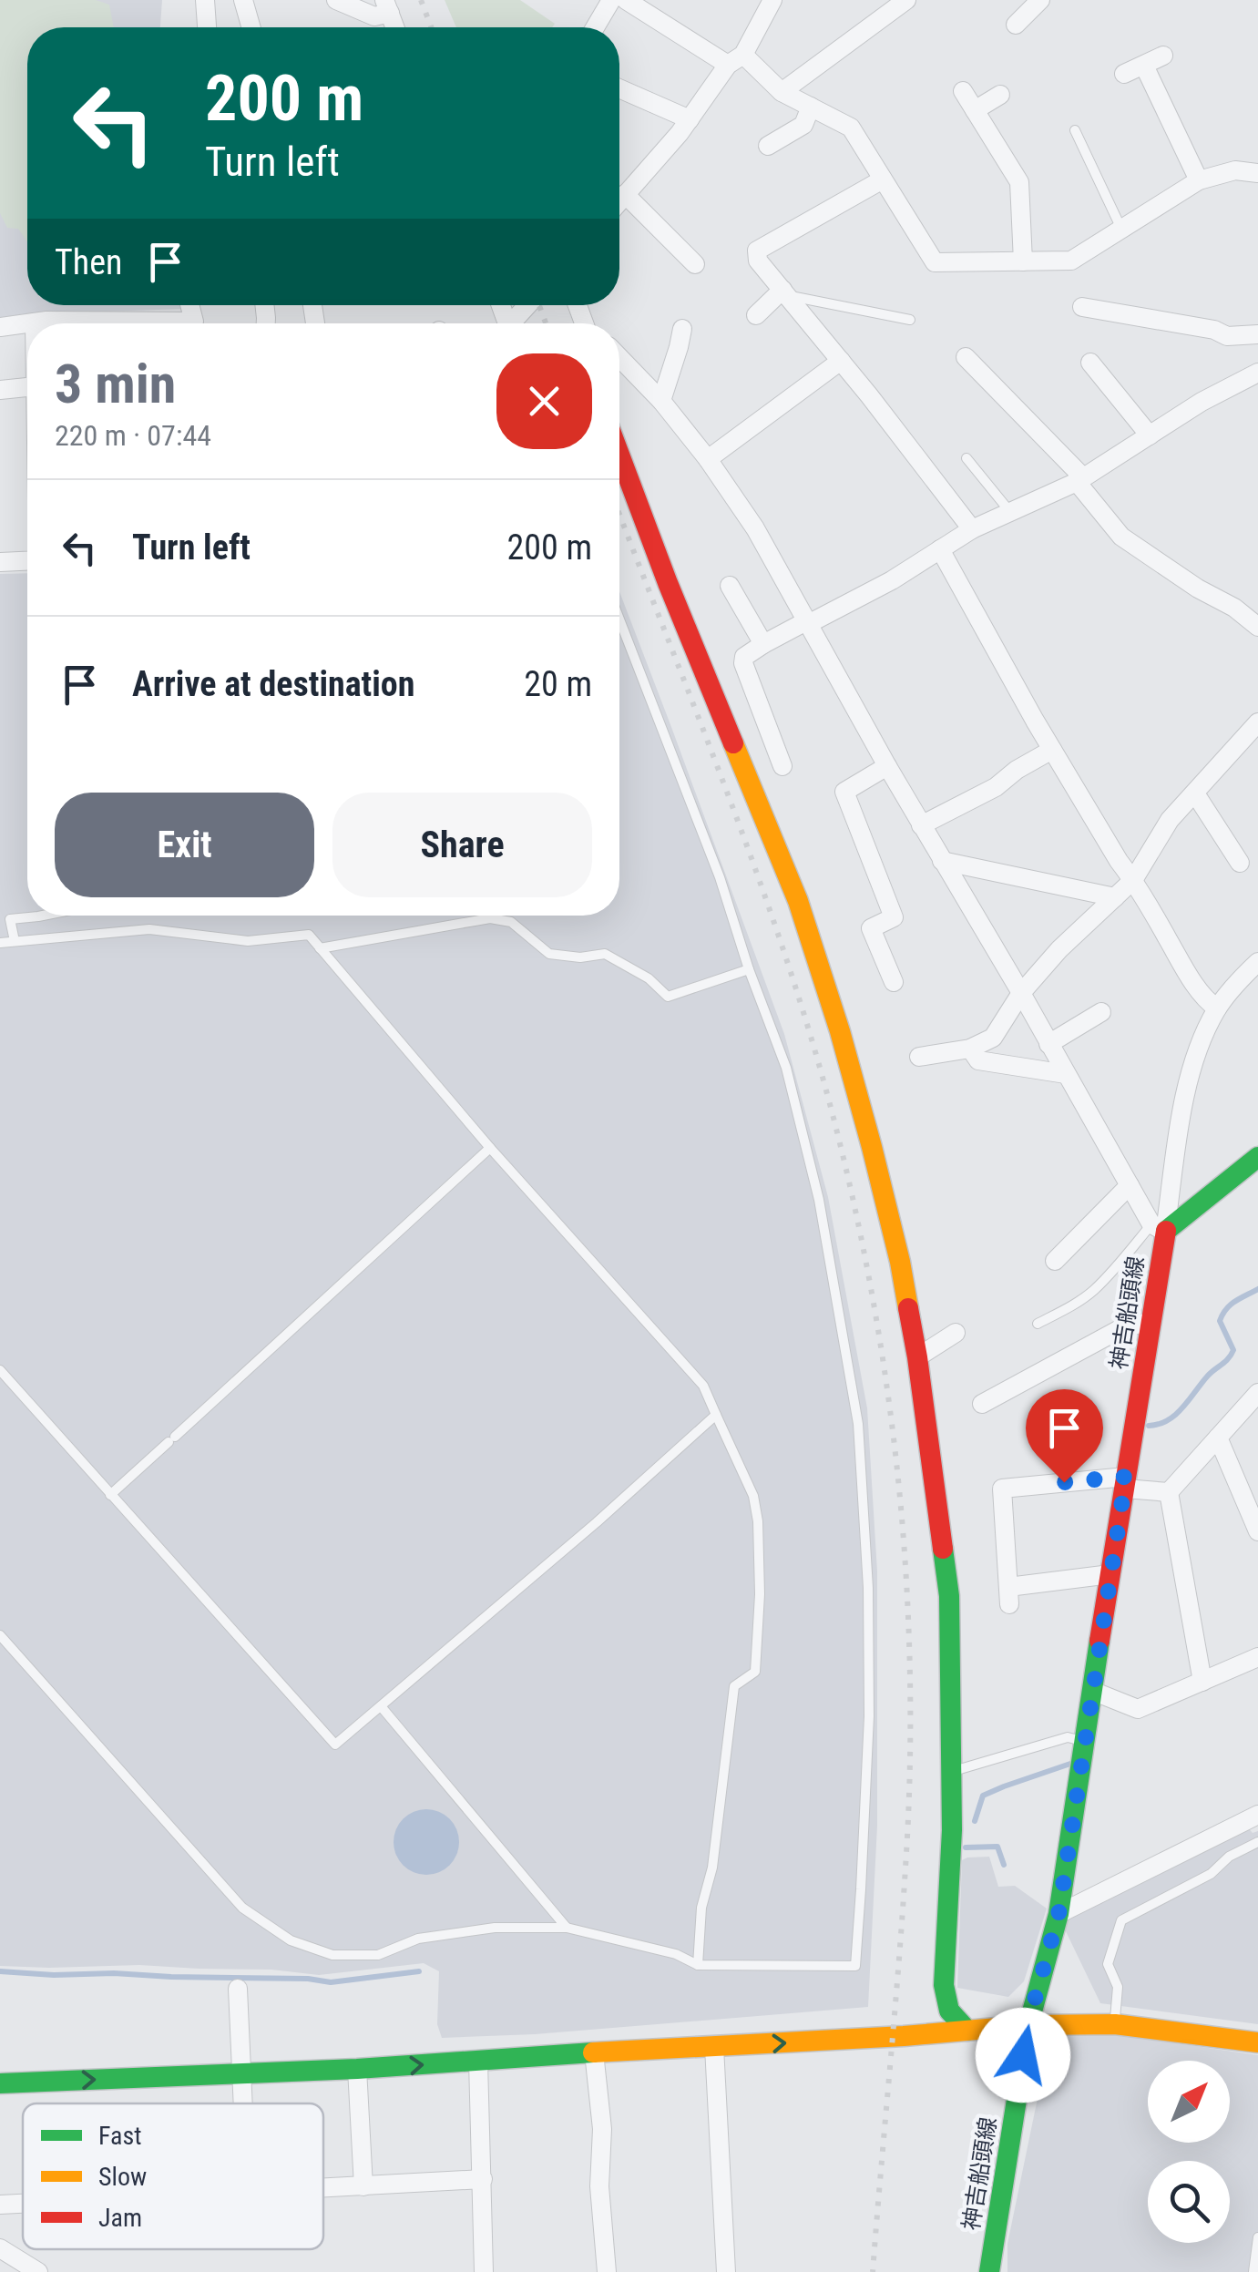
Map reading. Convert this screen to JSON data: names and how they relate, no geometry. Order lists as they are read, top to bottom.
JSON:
{
  "streets": {
    "street": ["神吉船頭線"]
  },
  "legend": ["Fast", "Slow", "Jam"],
  "north": "top right",
  "page": {
    "turn": ["200 m", "Turn left"],
    "then": "Then",
    "heading": ["3 min", "220 m · 07:44"],
    "list": [
      {
        "name": "Turn left",
        "value": "200 m"
      },
      {
        "name": "Arrive at destination",
        "value": "20 m"
      }
    ],
    "buttons": ["Exit", "Share"]
  }
}
